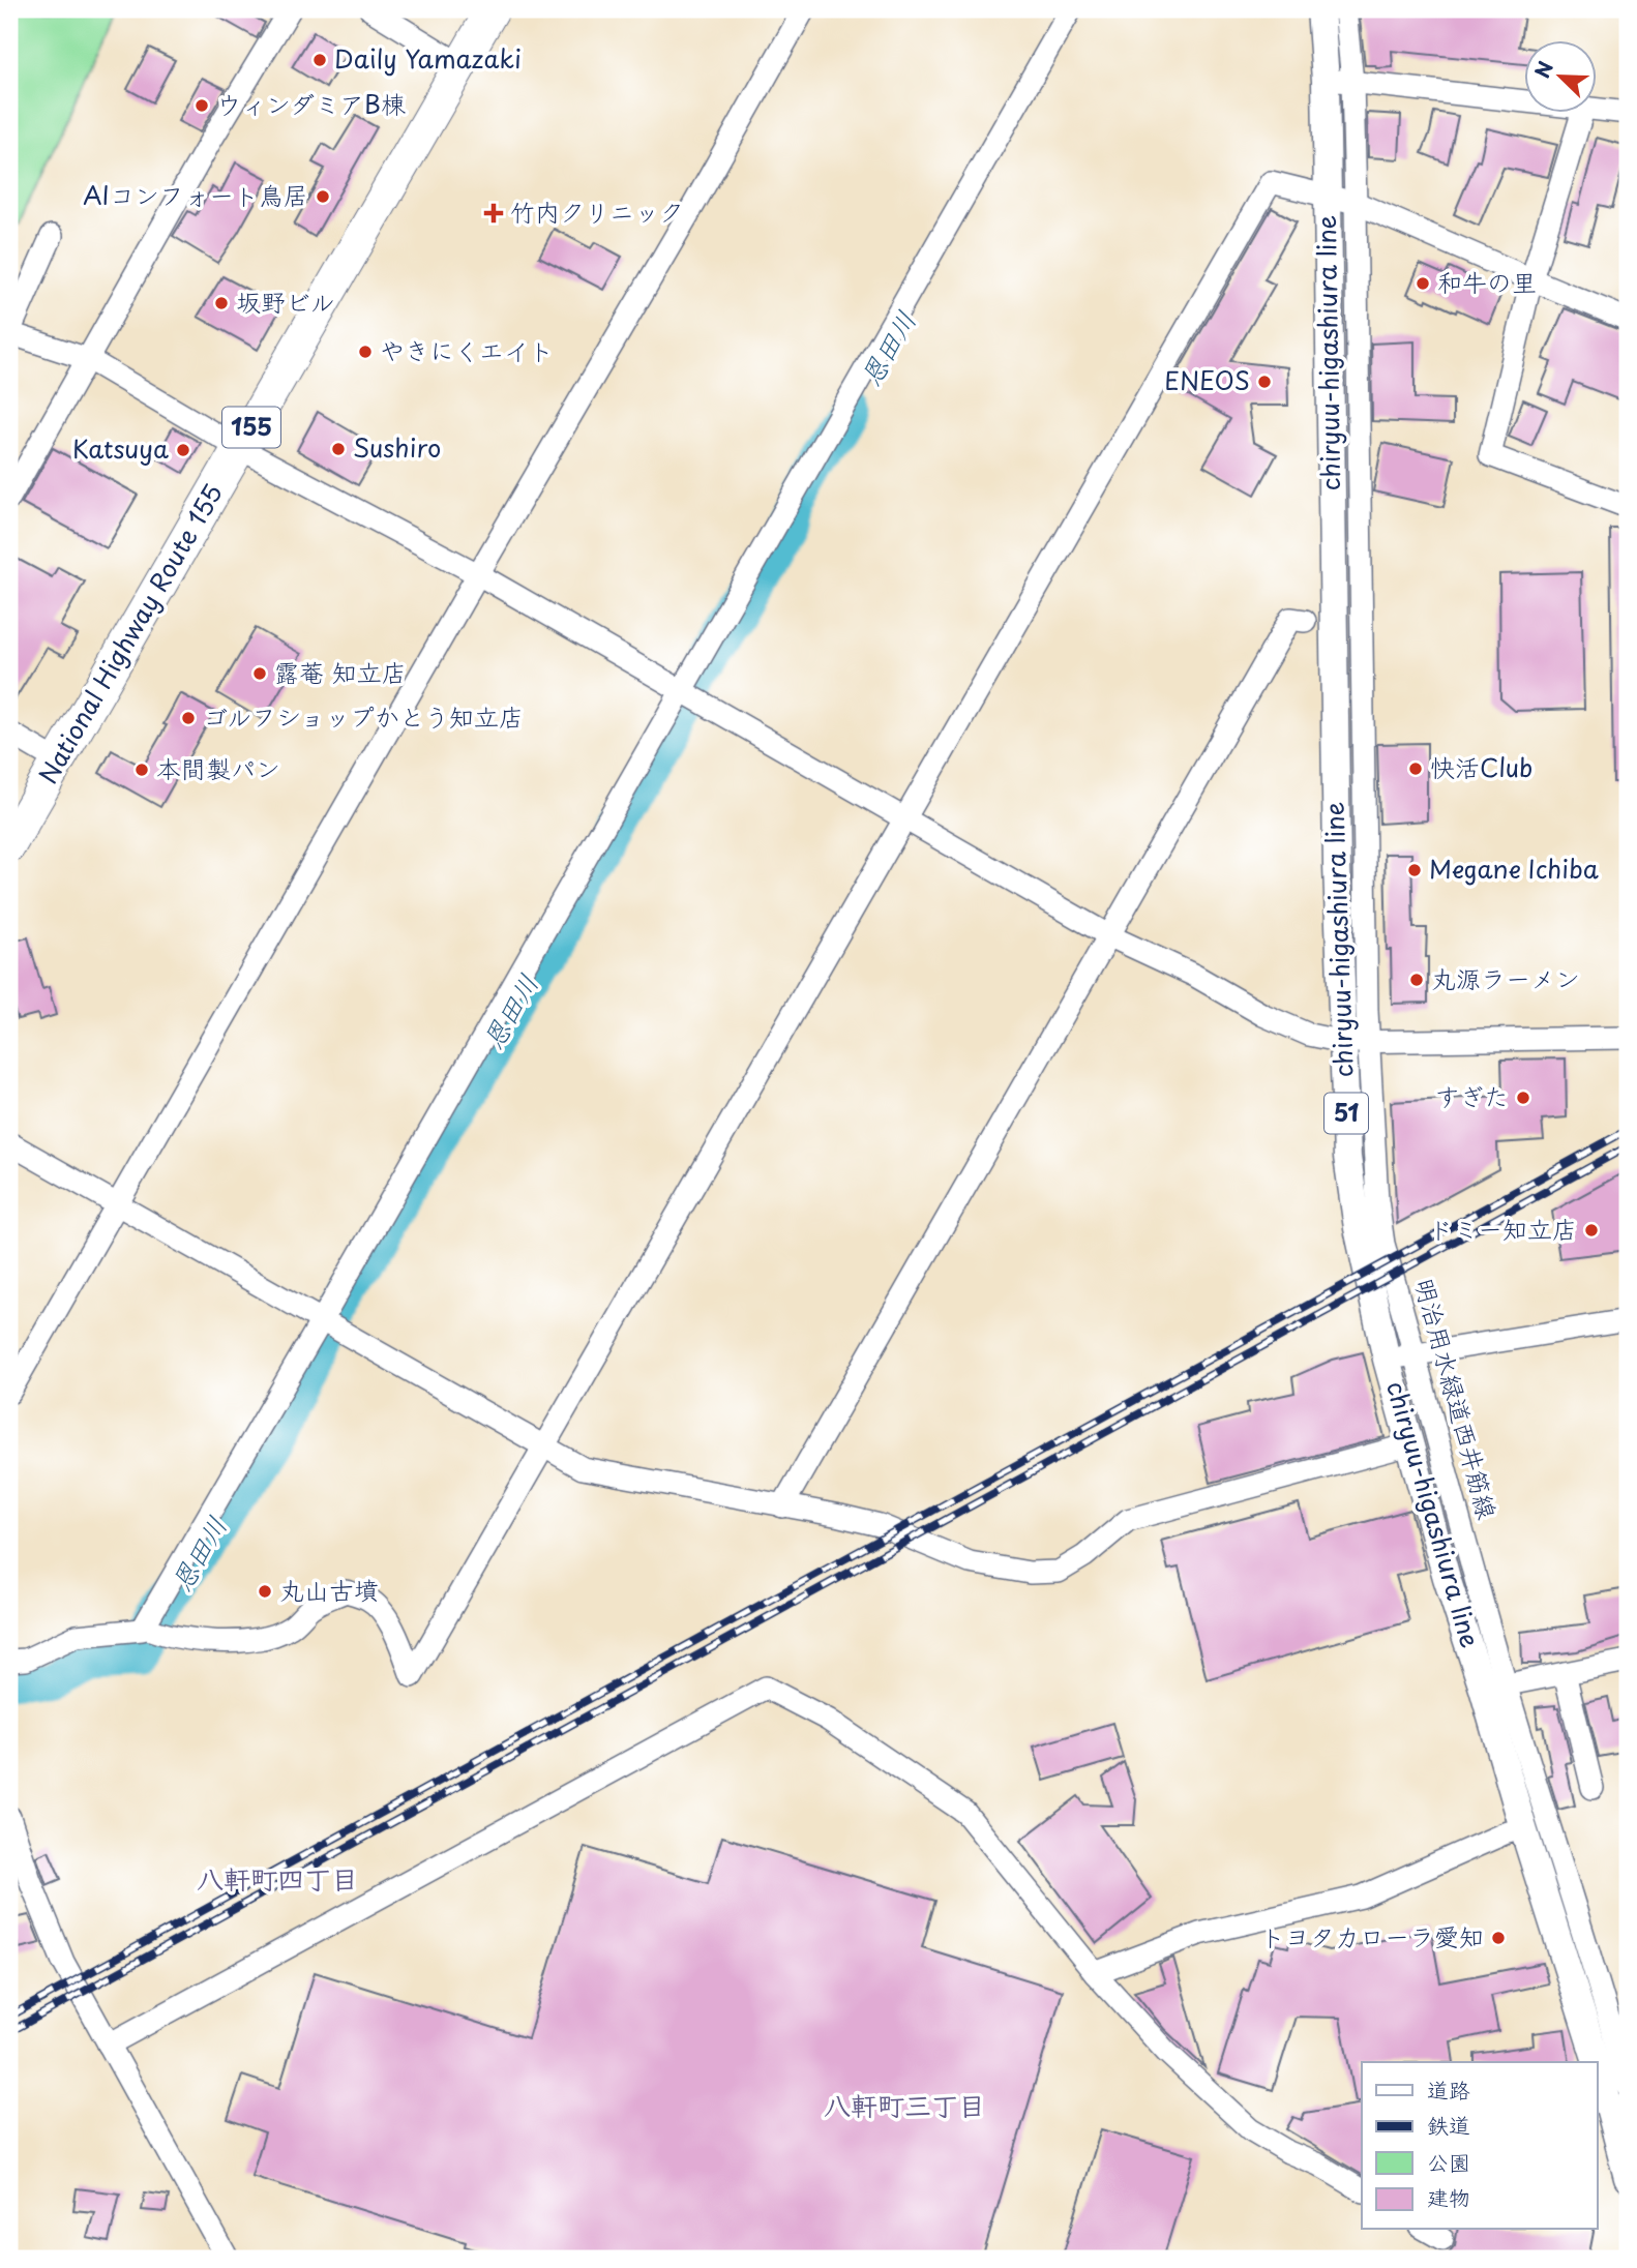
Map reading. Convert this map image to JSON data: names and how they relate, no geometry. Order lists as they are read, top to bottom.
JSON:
{
  "streets": {
    "highway": ["155", "National Highway Route 155"],
    "main road": ["chiryuu-higashiura line", "51"],
    "street": ["明治用水緑道西井筋線"]
  },
  "crossings": [
    ["chiryuu-higashiura line", "明治用水緑道西井筋線"]
  ],
  "districts": ["八軒町四丁目", "八軒町三丁目"],
  "water": ["恩田川"],
  "places": {
    "other": [
      "Daily Yamazaki",
      "ウィンダミアB棟",
      "AIコンフォート鳥居",
      "和牛の里",
      "坂野ビル",
      "やきにくエイト",
      "ENEOS",
      "Sushiro",
      "Katsuya",
      "露菴 知立店",
      "ゴルフショップかとう知立店",
      "快活Club",
      "本間製パン",
      "Megane Ichiba",
      "丸源ラーメン",
      "すぎた",
      "ドミー知立店",
      "丸山古墳",
      "トヨタカローラ愛知"
    ],
    "health": ["竹内クリニック"]
  },
  "legend": [
    "道路",
    "鉄道",
    "公園",
    "建物"
  ],
  "north": "top left"
}
